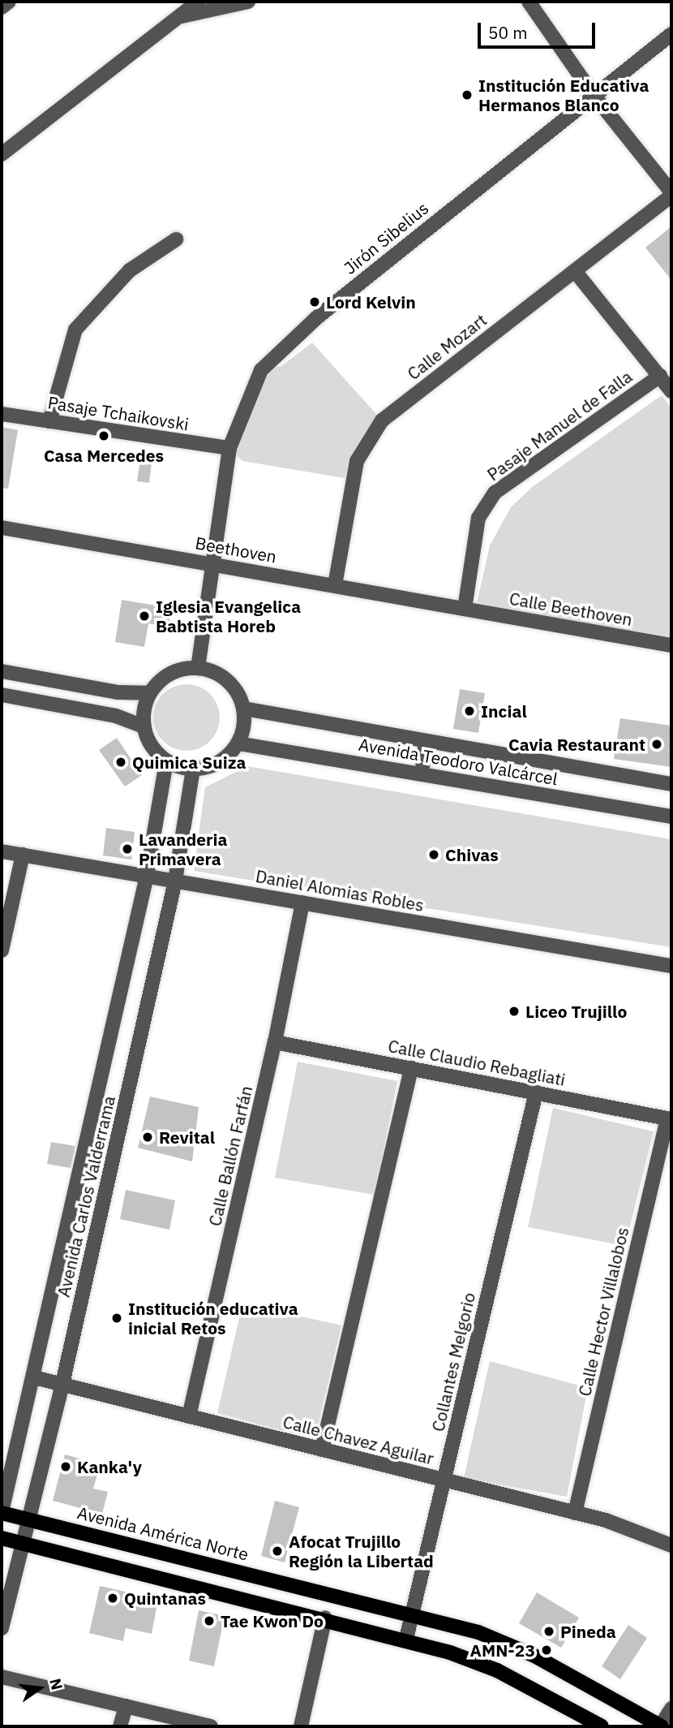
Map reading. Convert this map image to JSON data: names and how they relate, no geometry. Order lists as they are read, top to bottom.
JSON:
{
  "streets": {
    "main road": ["Avenida América Norte"],
    "street": [
      "Jirón Sibelius",
      "Calle Mozart",
      "Pasaje Tchaikovski",
      "Pasaje Manuel de Falla",
      "Beethoven",
      "Calle Beethoven",
      "Avenida Teodoro Valcárcel",
      "Daniel Alomias Robles",
      "Calle Claudio Rebagliati",
      "Calle Ballón Farfán",
      "Avenida Carlos Valderrama",
      "Calle Hector Villalobos",
      "Collantes Melgorio",
      "Calle Chavez Aguilar"
    ]
  },
  "crossings": [
    ["Jirón Sibelius", "Pasaje Tchaikovski"],
    ["Jirón Sibelius", "Beethoven"],
    ["Jirón Sibelius", "Avenida Teodoro Valcárcel"],
    ["Jirón Sibelius", "Avenida Carlos Valderrama"],
    ["Calle Mozart", "Beethoven"],
    ["Pasaje Manuel de Falla", "Beethoven"],
    ["Pasaje Manuel de Falla", "Calle Beethoven"],
    ["Beethoven", "Calle Beethoven"],
    ["Avenida Teodoro Valcárcel", "Avenida Carlos Valderrama"],
    ["Daniel Alomias Robles", "Calle Ballón Farfán"],
    ["Daniel Alomias Robles", "Avenida Carlos Valderrama"],
    ["Calle Claudio Rebagliati", "Calle Ballón Farfán"],
    ["Calle Claudio Rebagliati", "Calle Hector Villalobos"],
    ["Calle Claudio Rebagliati", "Collantes Melgorio"],
    ["Calle Ballón Farfán", "Calle Chavez Aguilar"],
    ["Avenida Carlos Valderrama", "Calle Chavez Aguilar"],
    ["Avenida Carlos Valderrama", "Avenida América Norte"],
    ["Calle Hector Villalobos", "Calle Chavez Aguilar"],
    ["Collantes Melgorio", "Calle Chavez Aguilar"],
    ["Collantes Melgorio", "Avenida América Norte"]
  ],
  "places": [
    "Institución Educativa Hermanos Blanco",
    "Lord Kelvin",
    "Casa Mercedes",
    "Iglesia Evangelica Babtista Horeb",
    "Incial",
    "Cavia Restaurant",
    "Quimica Suiza",
    "Lavanderia Primavera",
    "Chivas",
    "Liceo Trujillo",
    "Revital",
    "Institución educativa inicial Retos",
    "Kanka'y",
    "Afocat Trujillo Región la Libertad",
    "Quintanas",
    "Tae Kwon Do",
    "Pineda",
    "AMN-23"
  ],
  "scale_bar": "50 m",
  "north": "right"
}
